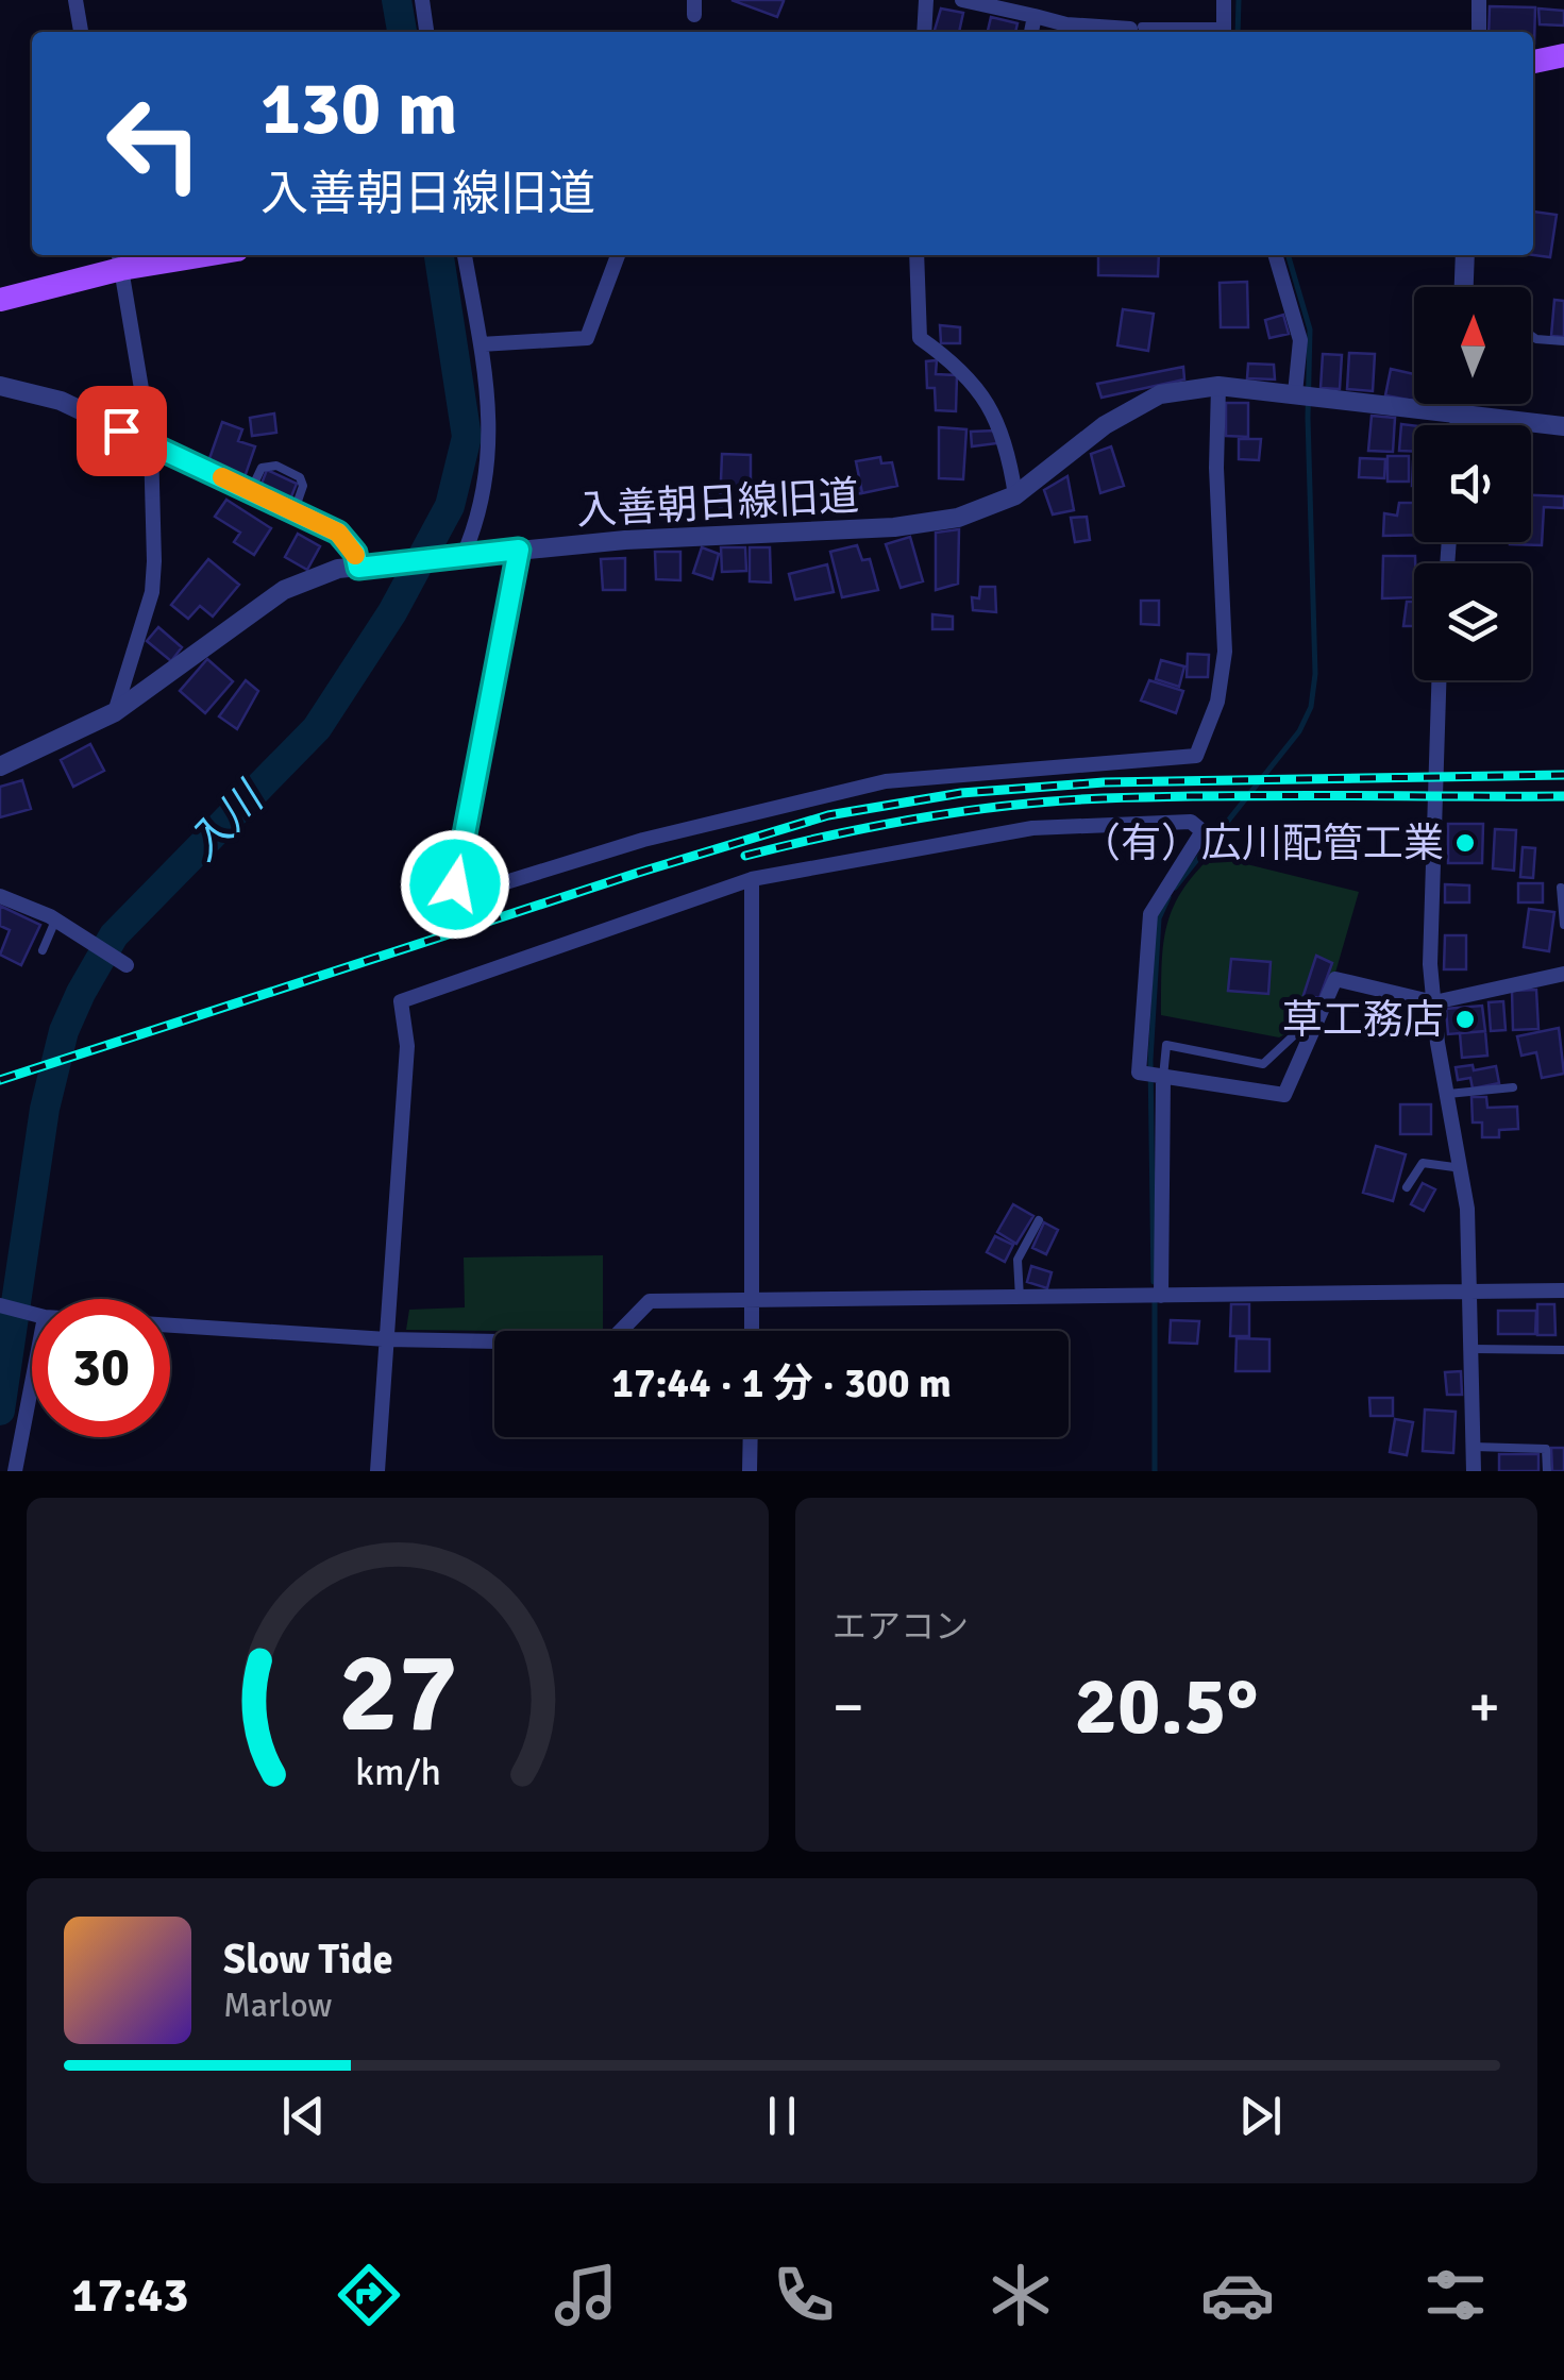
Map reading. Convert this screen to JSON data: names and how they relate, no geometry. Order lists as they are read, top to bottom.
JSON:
{
  "streets": {
    "street": ["入善朝日線旧道"]
  },
  "water": ["入川"],
  "places": ["（有）広川配管工業", "草工務店"],
  "north": "top",
  "page": {
    "turn": ["130 m", "入善朝日線旧道"],
    "limit": "30",
    "trip": "17:44 · 1 分 · 300 m",
    "tile": "エアコン",
    "heat": ["−", "20.5°", "+"],
    "song": ["Slow Tide", "Marlow"],
    "tabs": "17:43",
    "gauge": ["27", "km/h"]
  }
}
